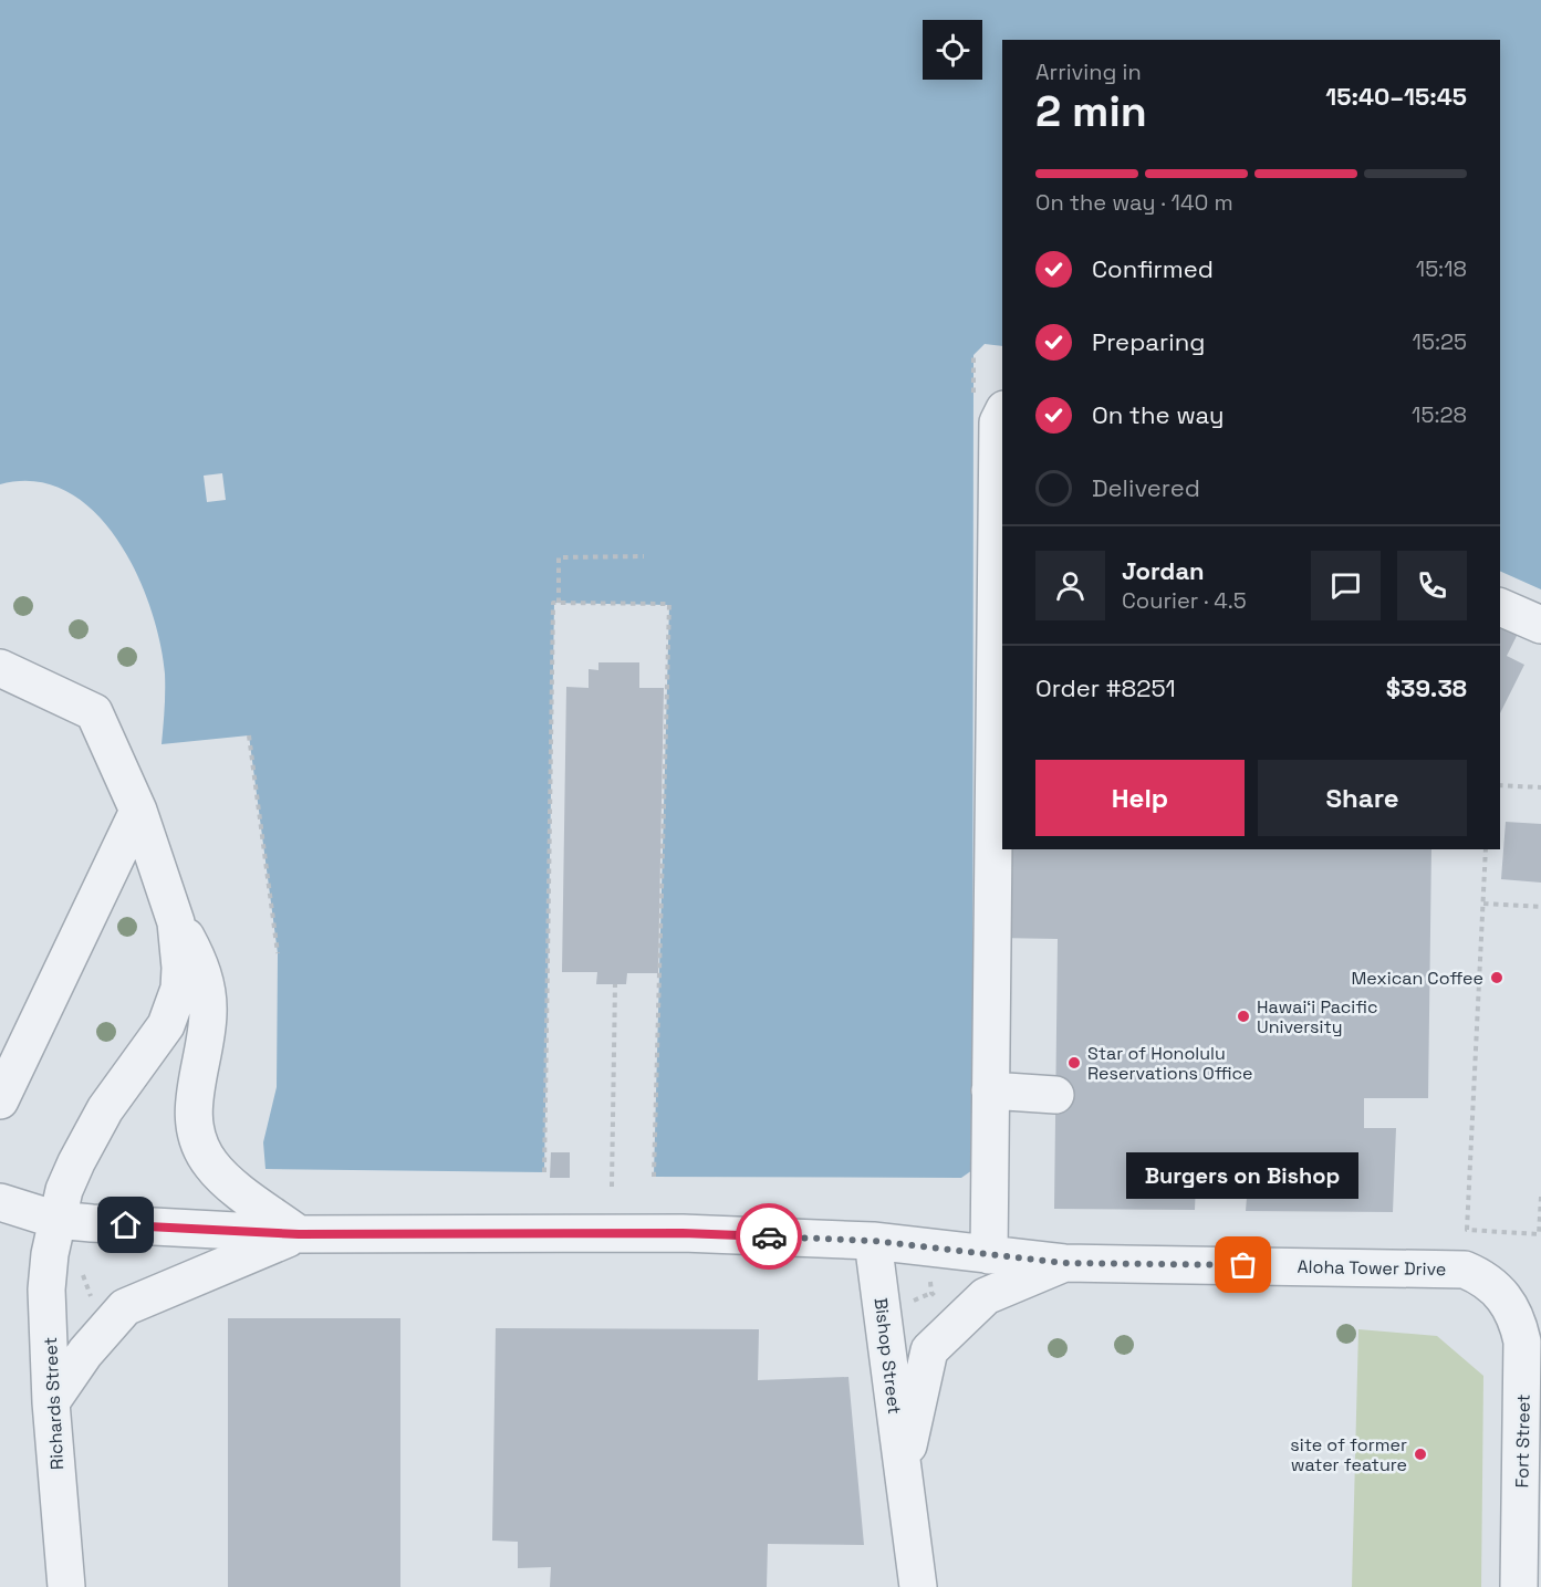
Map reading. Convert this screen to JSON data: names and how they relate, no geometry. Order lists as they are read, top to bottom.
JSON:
{
  "streets": {
    "street": [
      "Aloha Tower Drive",
      "Bishop Street",
      "Richards Street",
      "Fort Street"
    ]
  },
  "crossings": [
    ["Aloha Tower Drive", "Bishop Street"],
    ["Aloha Tower Drive", "Richards Street"],
    ["Aloha Tower Drive", "Fort Street"]
  ],
  "places": [
    "Mexican Coffee",
    "Hawai‘i Pacific University",
    "Star of Honolulu Reservations Office",
    "Burgers on Bishop",
    "site of former water feature"
  ],
  "page": {
    "heading": ["2 min", "Arriving in", "15:40–15:45"],
    "panel": [
      "Jordan",
      "Courier · 4.5",
      "Order #8251",
      "$39.38"
    ],
    "bar": "On the way · 140 m",
    "list": [
      ["Confirmed", "15:18"],
      ["Preparing", "15:25"],
      ["On the way", "15:28"],
      "Delivered"
    ],
    "buttons": ["Help", "Share"],
    "bubble": "Burgers on Bishop"
  }
}
